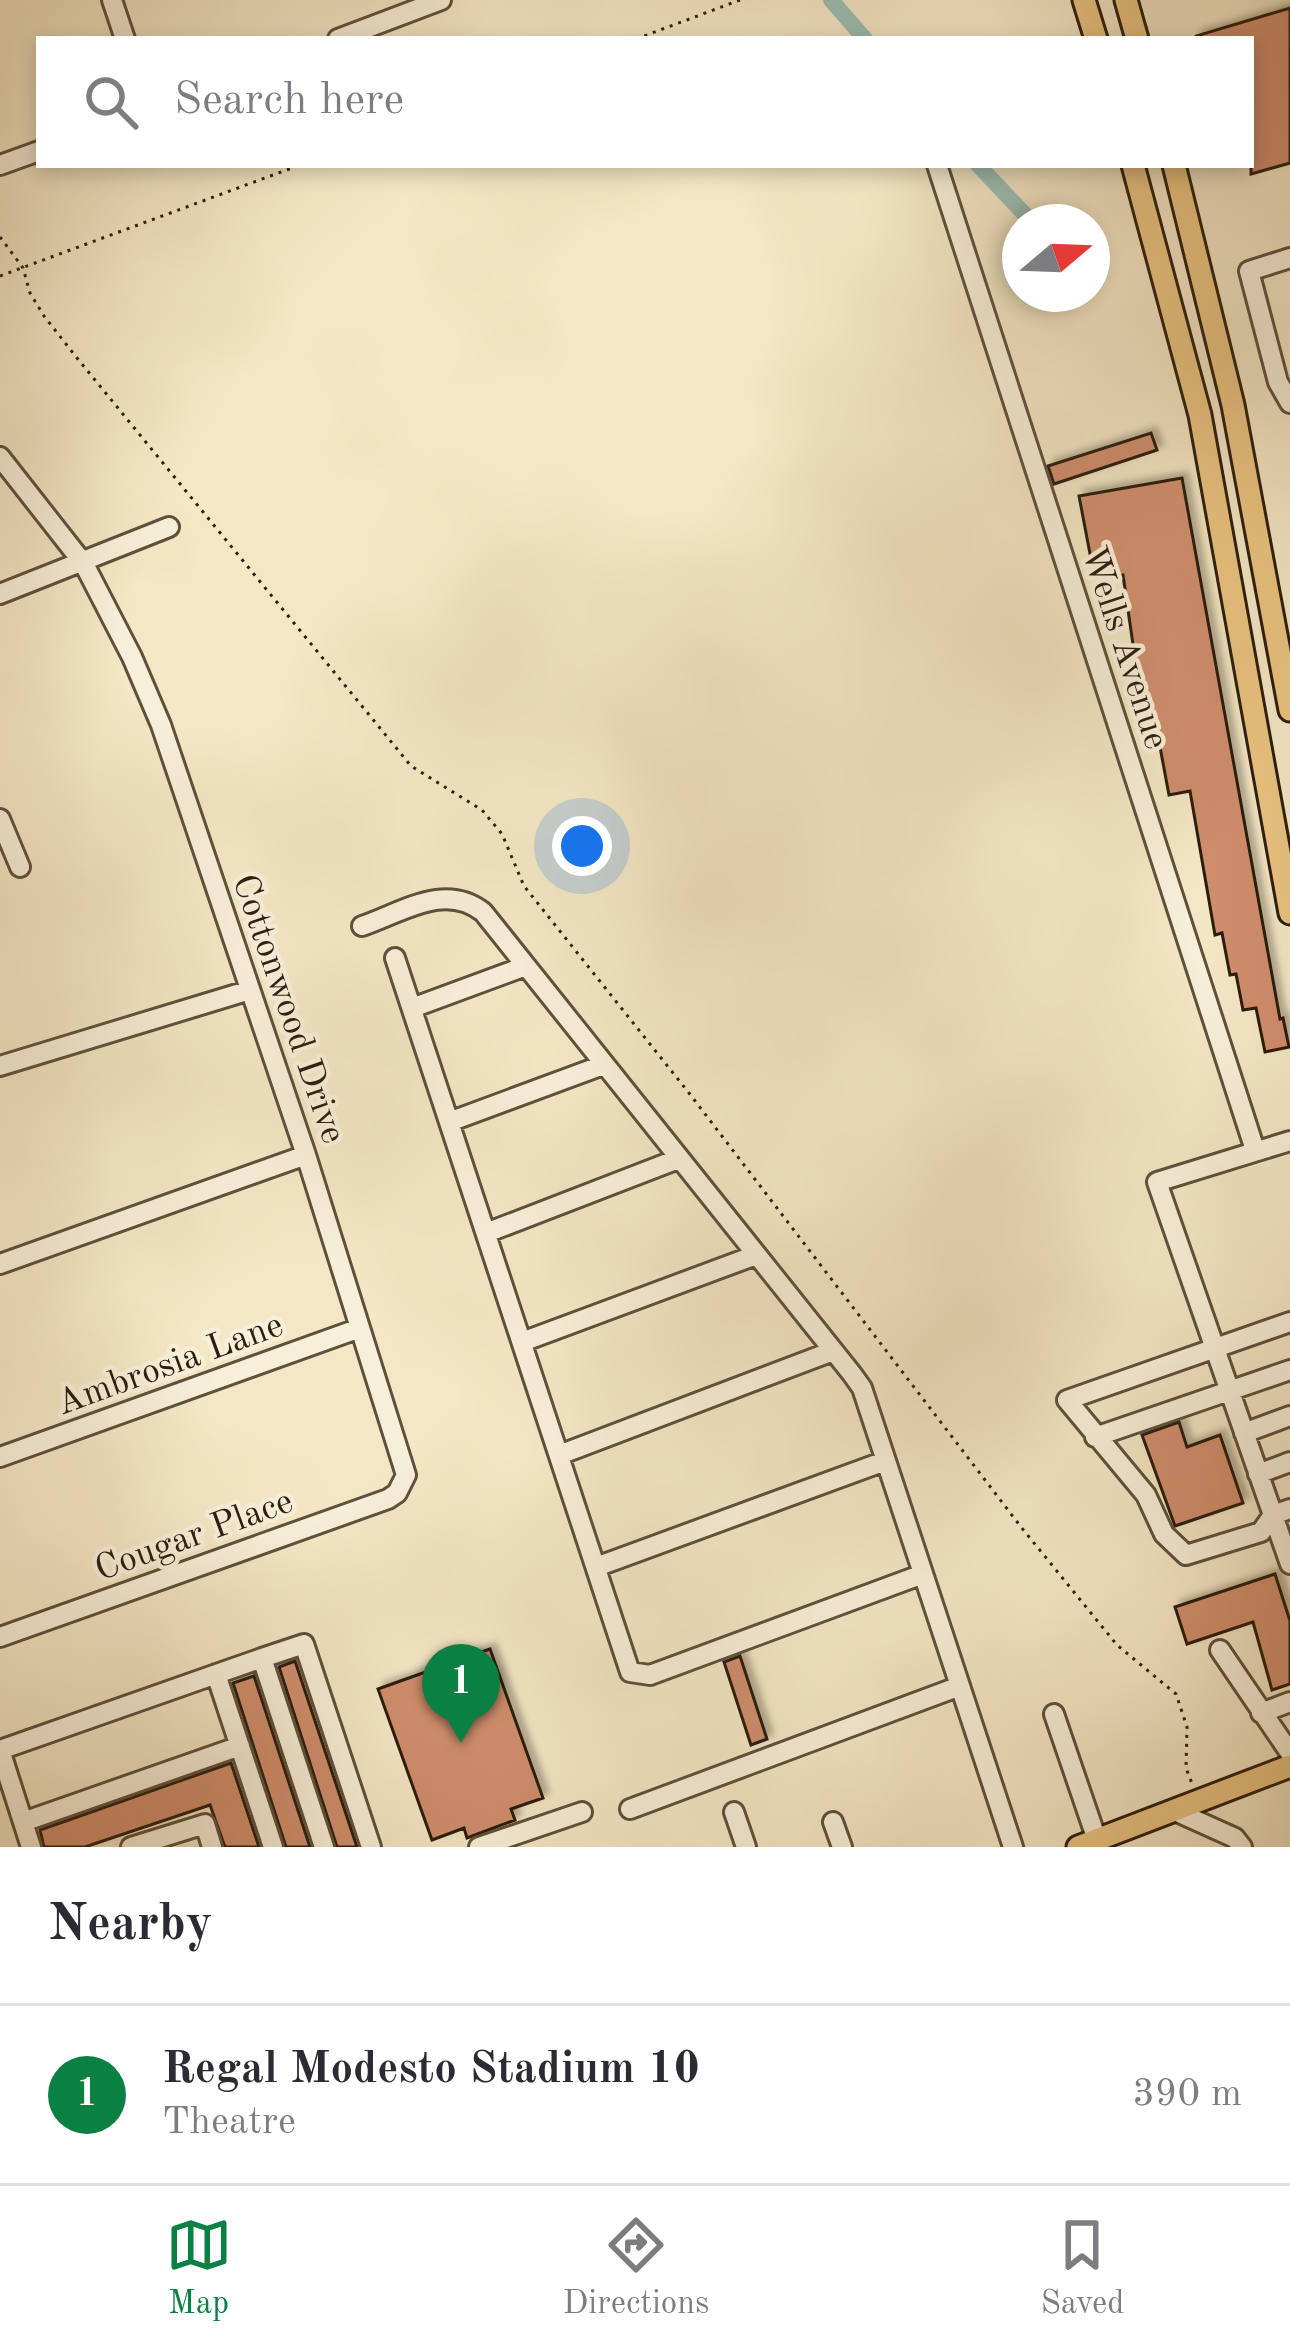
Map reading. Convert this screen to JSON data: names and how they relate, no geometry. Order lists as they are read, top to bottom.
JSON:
{
  "streets": {
    "street": [
      "Wells Avenue",
      "Cottonwood Drive",
      "Ambrosia Lane",
      "Cougar Place"
    ]
  },
  "crossings": [
    ["Cottonwood Drive", "Ambrosia Lane"],
    ["Cottonwood Drive", "Cougar Place"]
  ],
  "north": "right",
  "page": {
    "search": "Search here",
    "pins": "1",
    "heading": "Nearby",
    "list": [
      {
        "mark": "1",
        "name": "Regal Modesto Stadium 10",
        "note": "Theatre",
        "value": "390 m"
      }
    ],
    "nav": ["Map", "Directions", "Saved"]
  }
}
